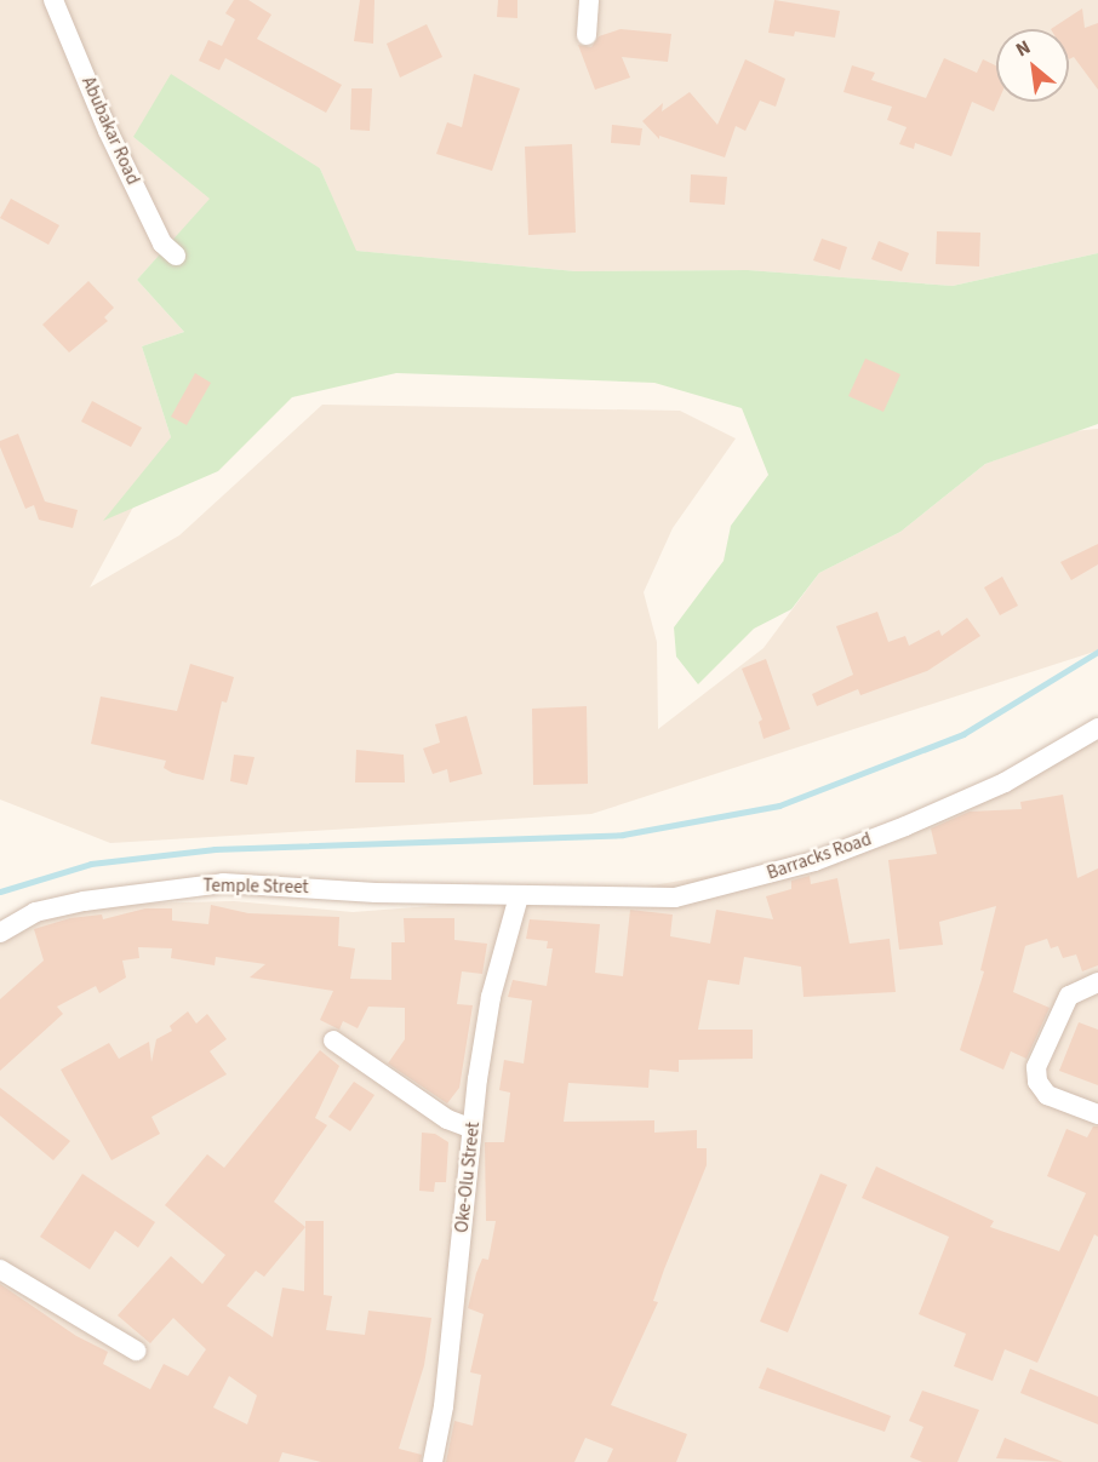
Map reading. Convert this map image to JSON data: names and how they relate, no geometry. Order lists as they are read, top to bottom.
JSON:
{
  "streets": {
    "street": [
      "Abubakar Road",
      "Barracks Road",
      "Temple Street",
      "Oke-Olu Street"
    ]
  },
  "crossings": [
    ["Barracks Road", "Temple Street"],
    ["Barracks Road", "Oke-Olu Street"],
    ["Temple Street", "Oke-Olu Street"]
  ],
  "north": "top left"
}
